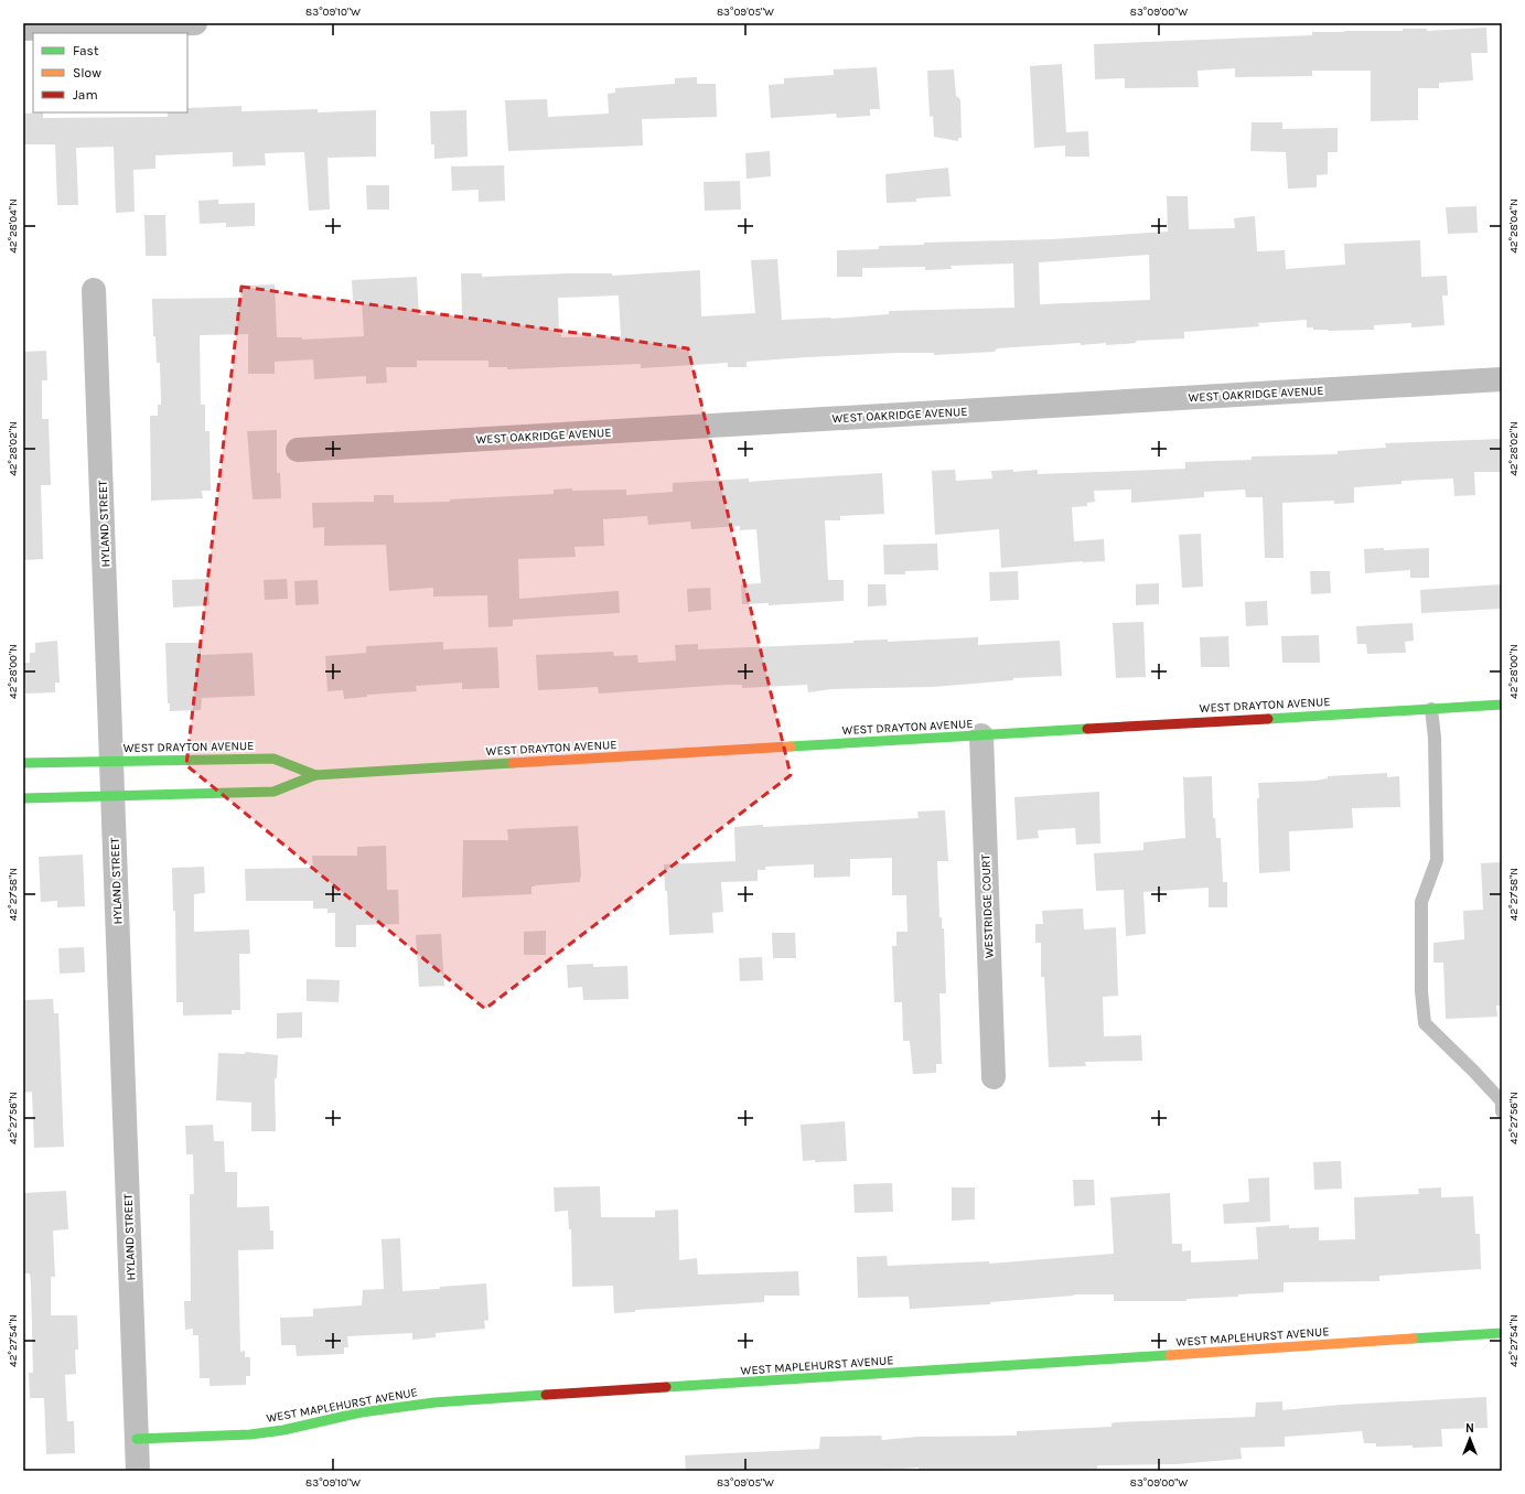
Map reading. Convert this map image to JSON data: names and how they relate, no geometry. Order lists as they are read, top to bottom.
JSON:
{
  "streets": {
    "street": [
      "WEST OAKRIDGE AVENUE",
      "HYLAND STREET",
      "WEST DRAYTON AVENUE",
      "WESTRIDGE COURT",
      "WEST MAPLEHURST AVENUE"
    ]
  },
  "crossings": [
    ["HYLAND STREET", "WEST DRAYTON AVENUE"],
    ["HYLAND STREET", "WEST MAPLEHURST AVENUE"],
    ["WEST DRAYTON AVENUE", "WESTRIDGE COURT"]
  ],
  "legend": ["Fast", "Slow", "Jam"],
  "north": "top",
  "coordinates": [
    "83°09'10\"W",
    "83°09'05\"W",
    "83°09'00\"W",
    "42°28'04\"N",
    "42°28'02\"N",
    "42°28'00\"N",
    "42°27'58\"N",
    "42°27'56\"N",
    "42°27'54\"N"
  ]
}
